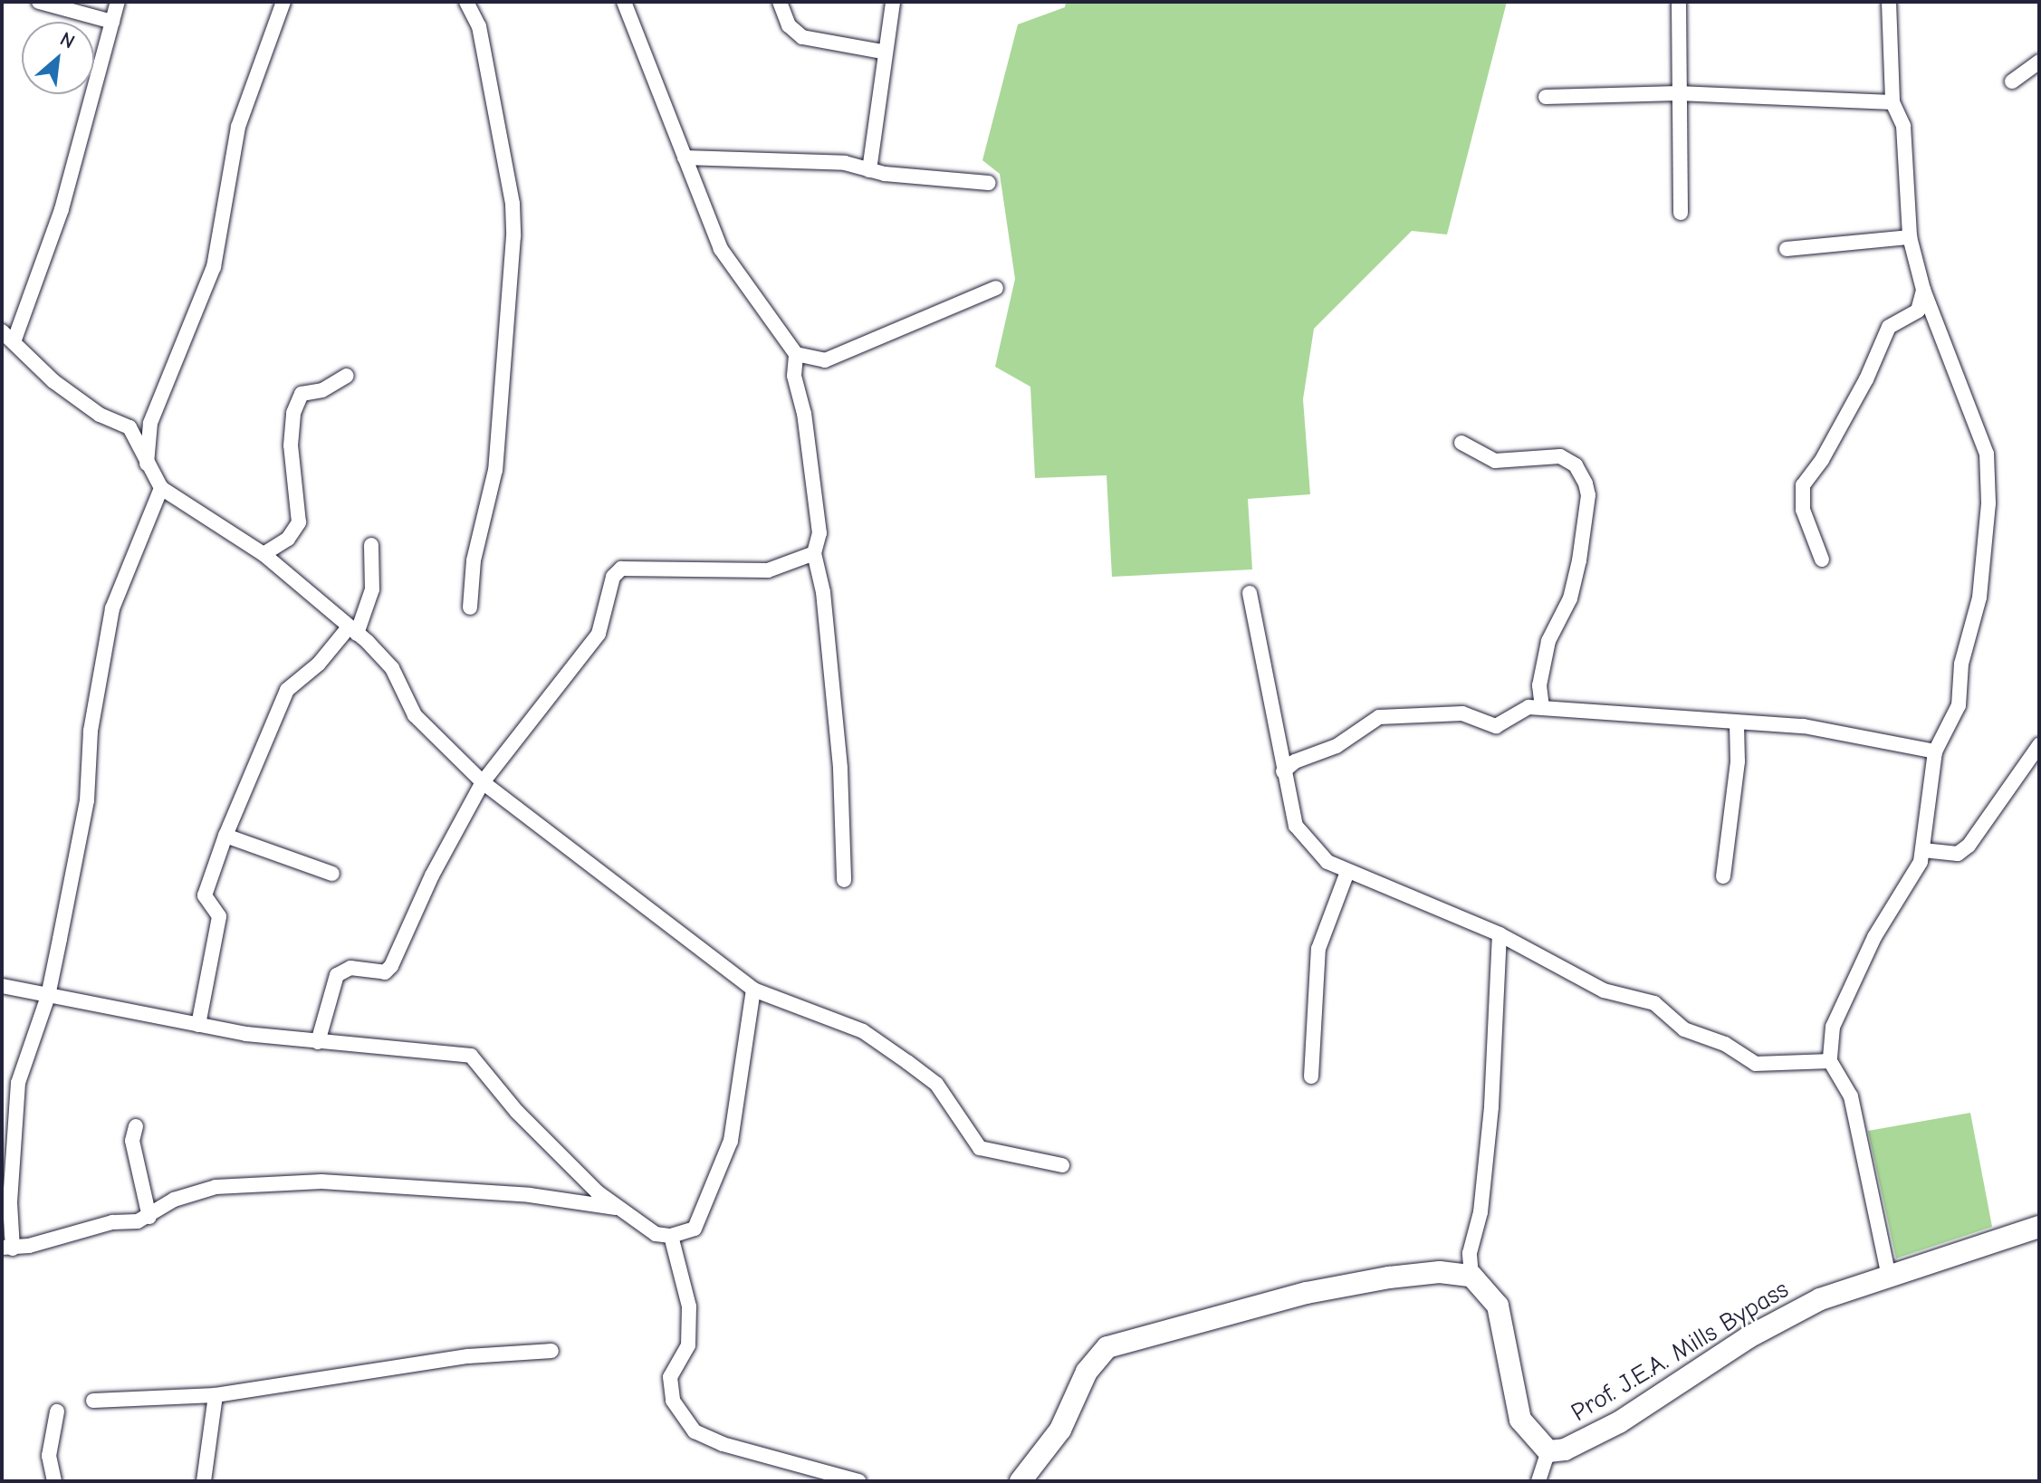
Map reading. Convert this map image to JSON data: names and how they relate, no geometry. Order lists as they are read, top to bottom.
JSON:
{
  "streets": {
    "street": ["Prof. J.E.A. Mills Bypass"]
  },
  "north": "top right"
}
